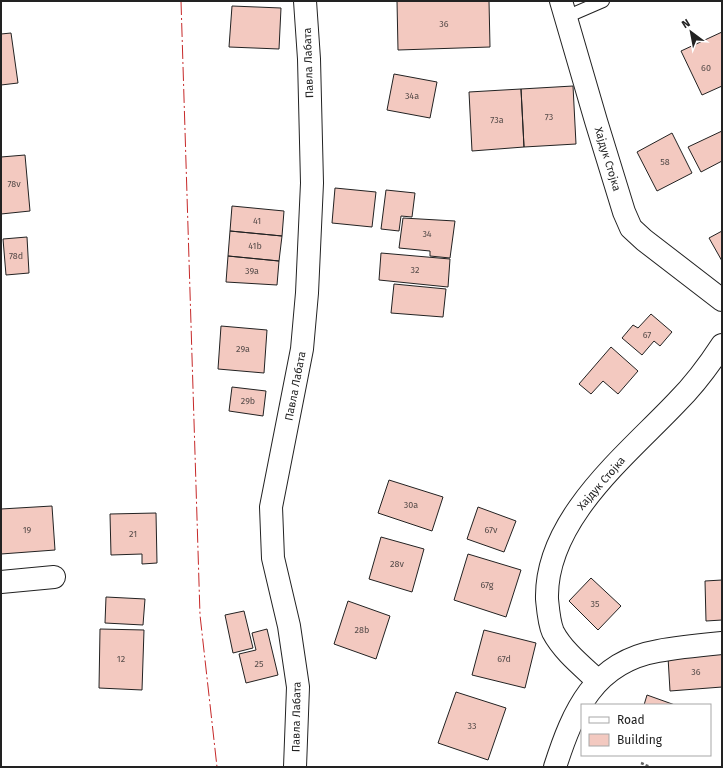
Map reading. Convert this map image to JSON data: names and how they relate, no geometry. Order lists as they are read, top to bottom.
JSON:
{
  "streets": {
    "street": ["Павла Лабата", "Хајдук Стојка"]
  },
  "house_numbers": [
    "36",
    "60",
    "34a",
    "73",
    "73a",
    "58",
    "78v",
    "41",
    "34",
    "41b",
    "78d",
    "32",
    "39a",
    "67",
    "29a",
    "29b",
    "30a",
    "19",
    "67v",
    "21",
    "28v",
    "67g",
    "35",
    "28b",
    "12",
    "67d",
    "25",
    "36",
    "33"
  ],
  "legend": ["Road", "Building"],
  "north": "top left"
}
